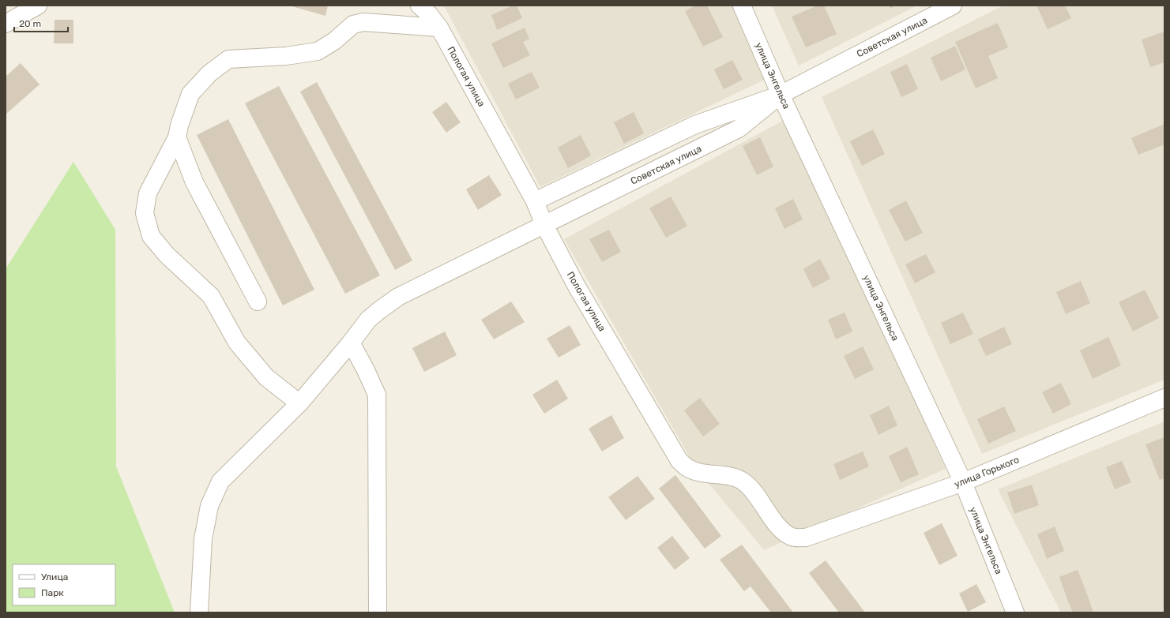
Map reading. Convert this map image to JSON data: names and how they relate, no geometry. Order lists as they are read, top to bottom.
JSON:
{
  "streets": {
    "street": [
      "Советская улица",
      "улица Энгельса",
      "Пологая улица",
      "улица Горького"
    ]
  },
  "crossings": [
    ["Советская улица", "улица Энгельса"],
    ["Советская улица", "Пологая улица"],
    ["улица Энгельса", "улица Горького"],
    ["Пологая улица", "улица Горького"]
  ],
  "legend": ["Улица", "Парк"],
  "scale_bar": "20 m"
}
